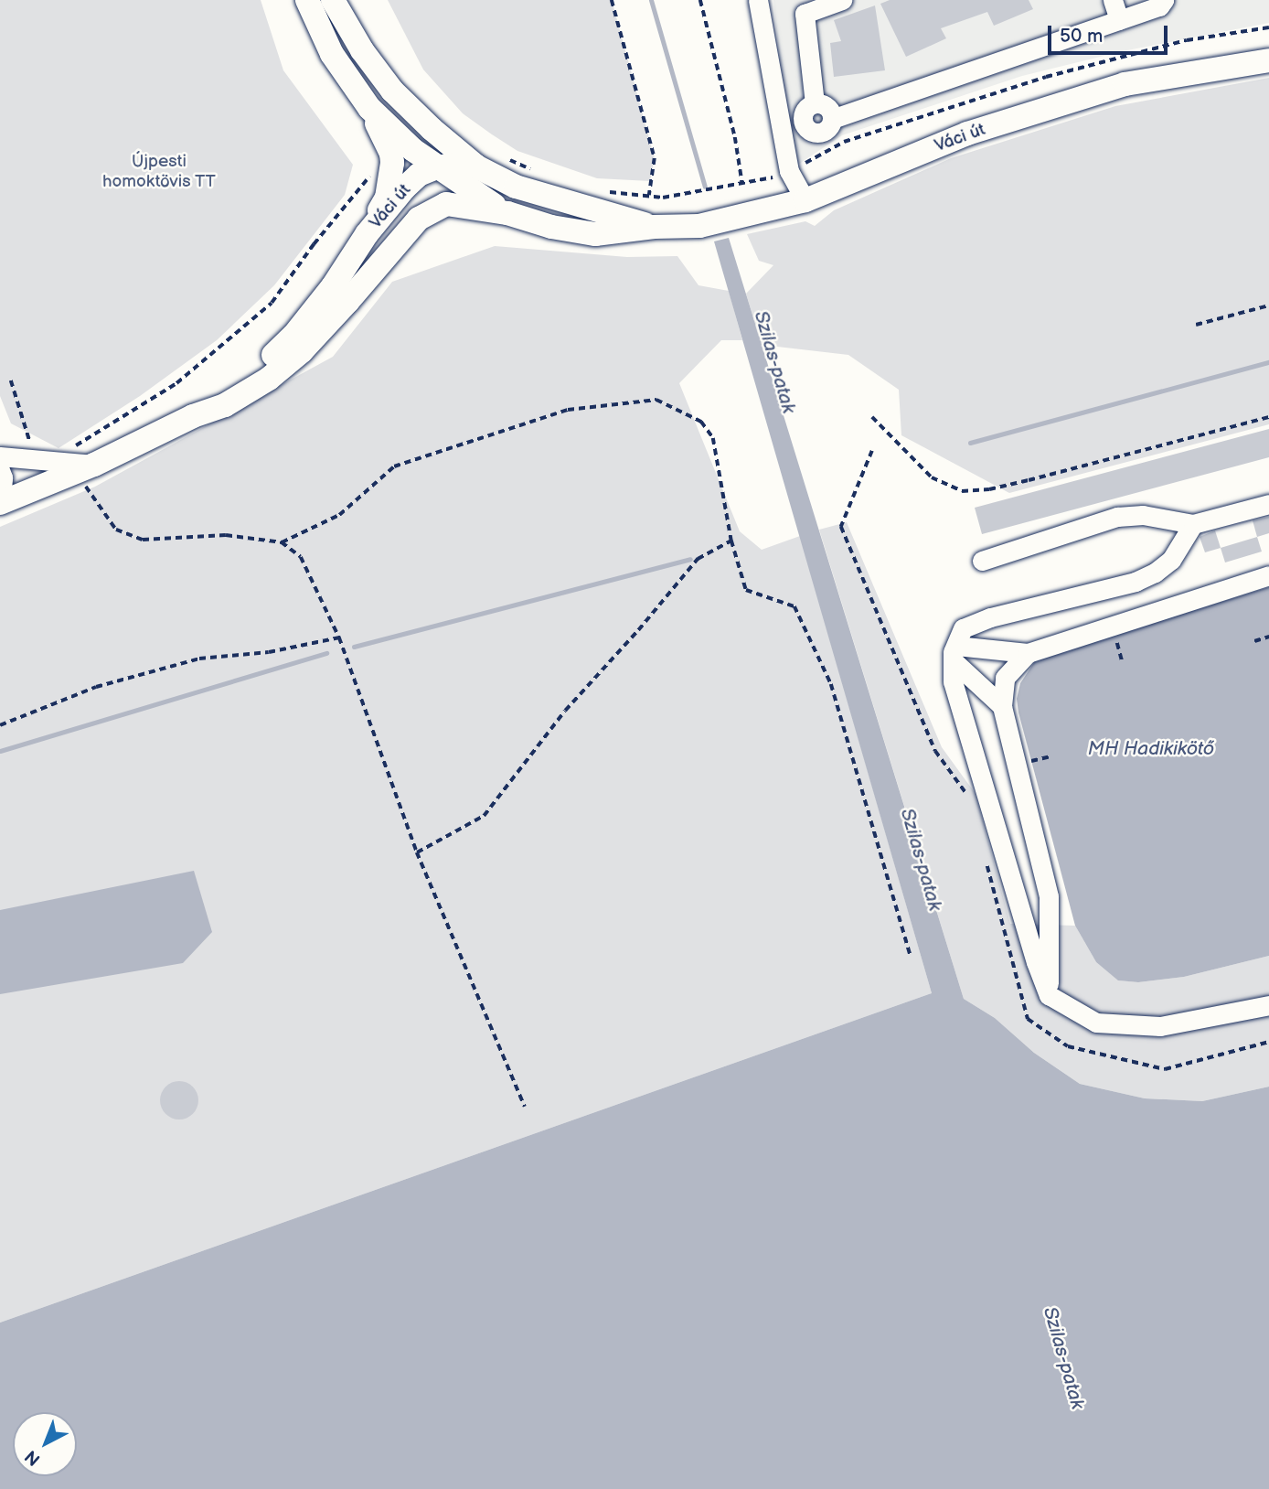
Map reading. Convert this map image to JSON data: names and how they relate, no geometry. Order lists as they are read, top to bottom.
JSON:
{
  "streets": {
    "main road": ["Váci út"]
  },
  "water": ["Szilas-patak", "MH Hadikikötő"],
  "parks": ["Újpesti homoktövis TT"],
  "scale_bar": "50 m",
  "north": "bottom left"
}
